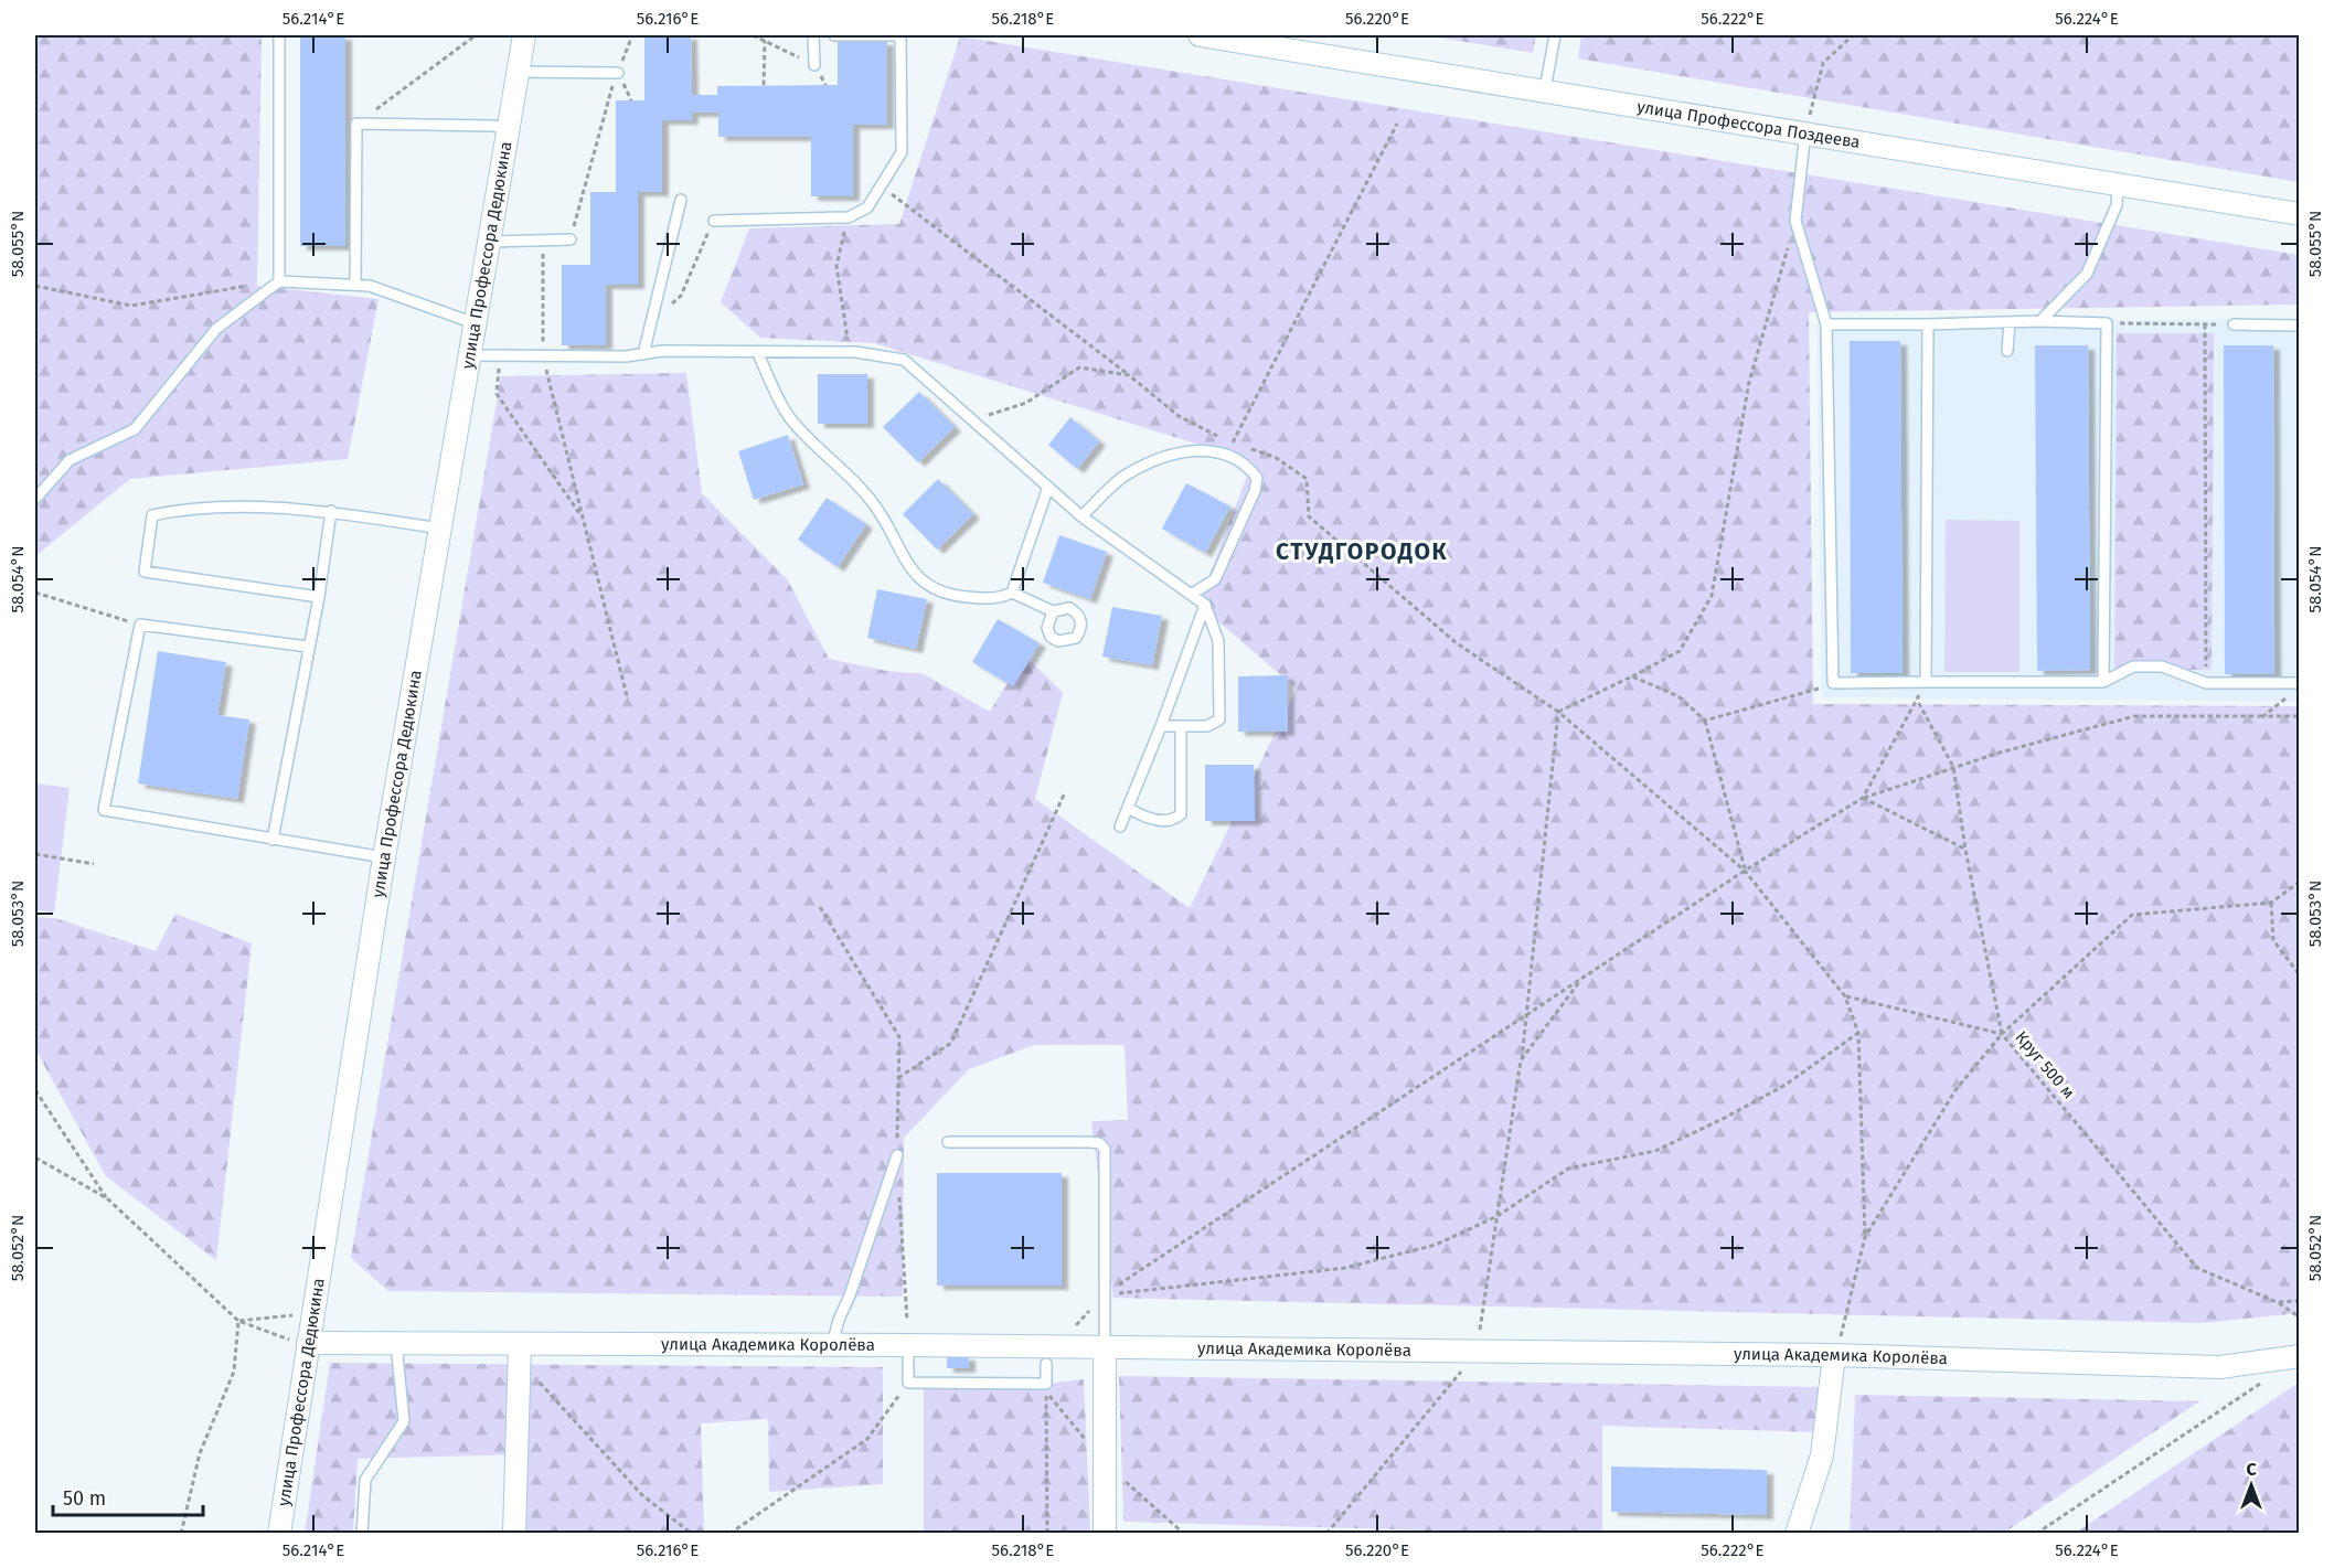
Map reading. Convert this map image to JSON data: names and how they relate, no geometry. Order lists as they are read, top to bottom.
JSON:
{
  "streets": {
    "street": ["улица Профессора Поздеева", "улица Профессора Дедюкина", "улица Академика Королёва"],
    "path": ["Круг 500 м"]
  },
  "crossings": [
    ["улица Профессора Дедюкина", "улица Академика Королёва"]
  ],
  "districts": ["СТУДГОРОДОК"],
  "scale_bar": "50 m",
  "north": "top",
  "coordinates": [
    "56.214°E",
    "56.216°E",
    "56.218°E",
    "56.220°E",
    "56.222°E",
    "56.224°E",
    "58.055°N",
    "58.054°N",
    "58.053°N",
    "58.052°N"
  ]
}
